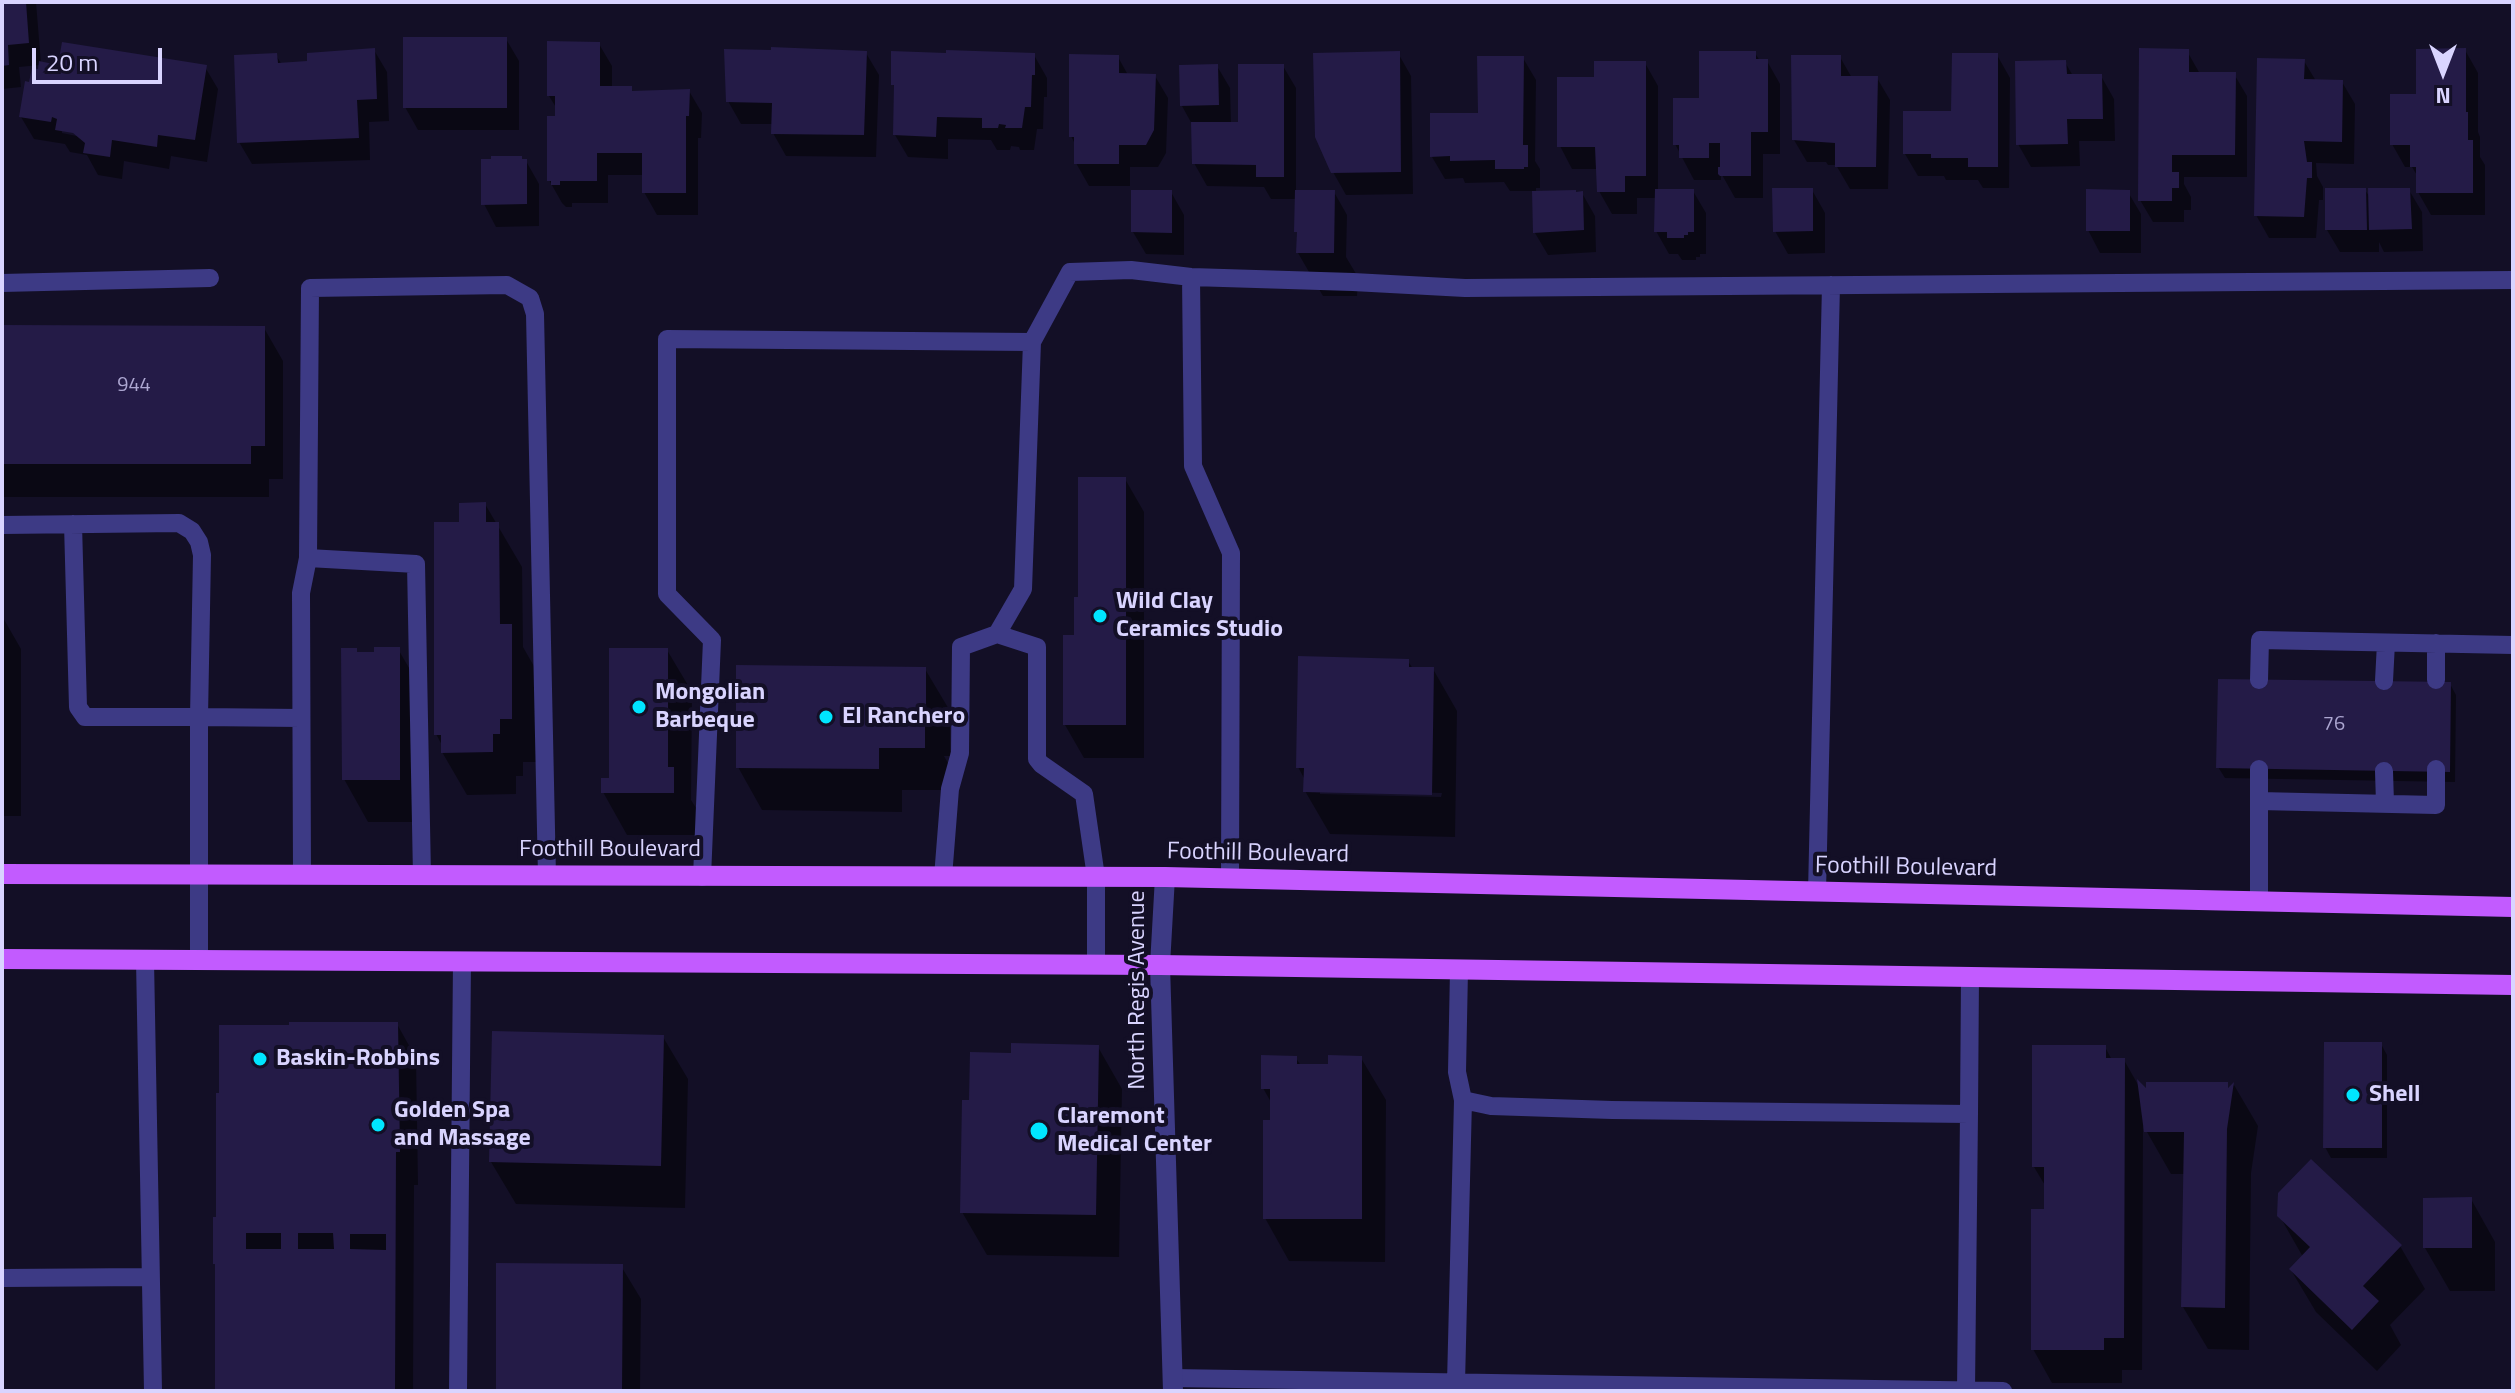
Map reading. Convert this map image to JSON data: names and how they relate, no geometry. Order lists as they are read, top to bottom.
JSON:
{
  "streets": {
    "main road": ["Foothill Boulevard"],
    "street": ["North Regis Avenue"]
  },
  "crossings": [
    ["Foothill Boulevard", "North Regis Avenue"]
  ],
  "places": [
    "Wild Clay Ceramics Studio",
    "Mongolian Barbeque",
    "El Ranchero",
    "Baskin-Robbins",
    "Shell",
    "Golden Spa and Massage",
    "Claremont Medical Center"
  ],
  "house_numbers": ["944", "76"],
  "scale_bar": "20 m",
  "north": "bottom"
}
